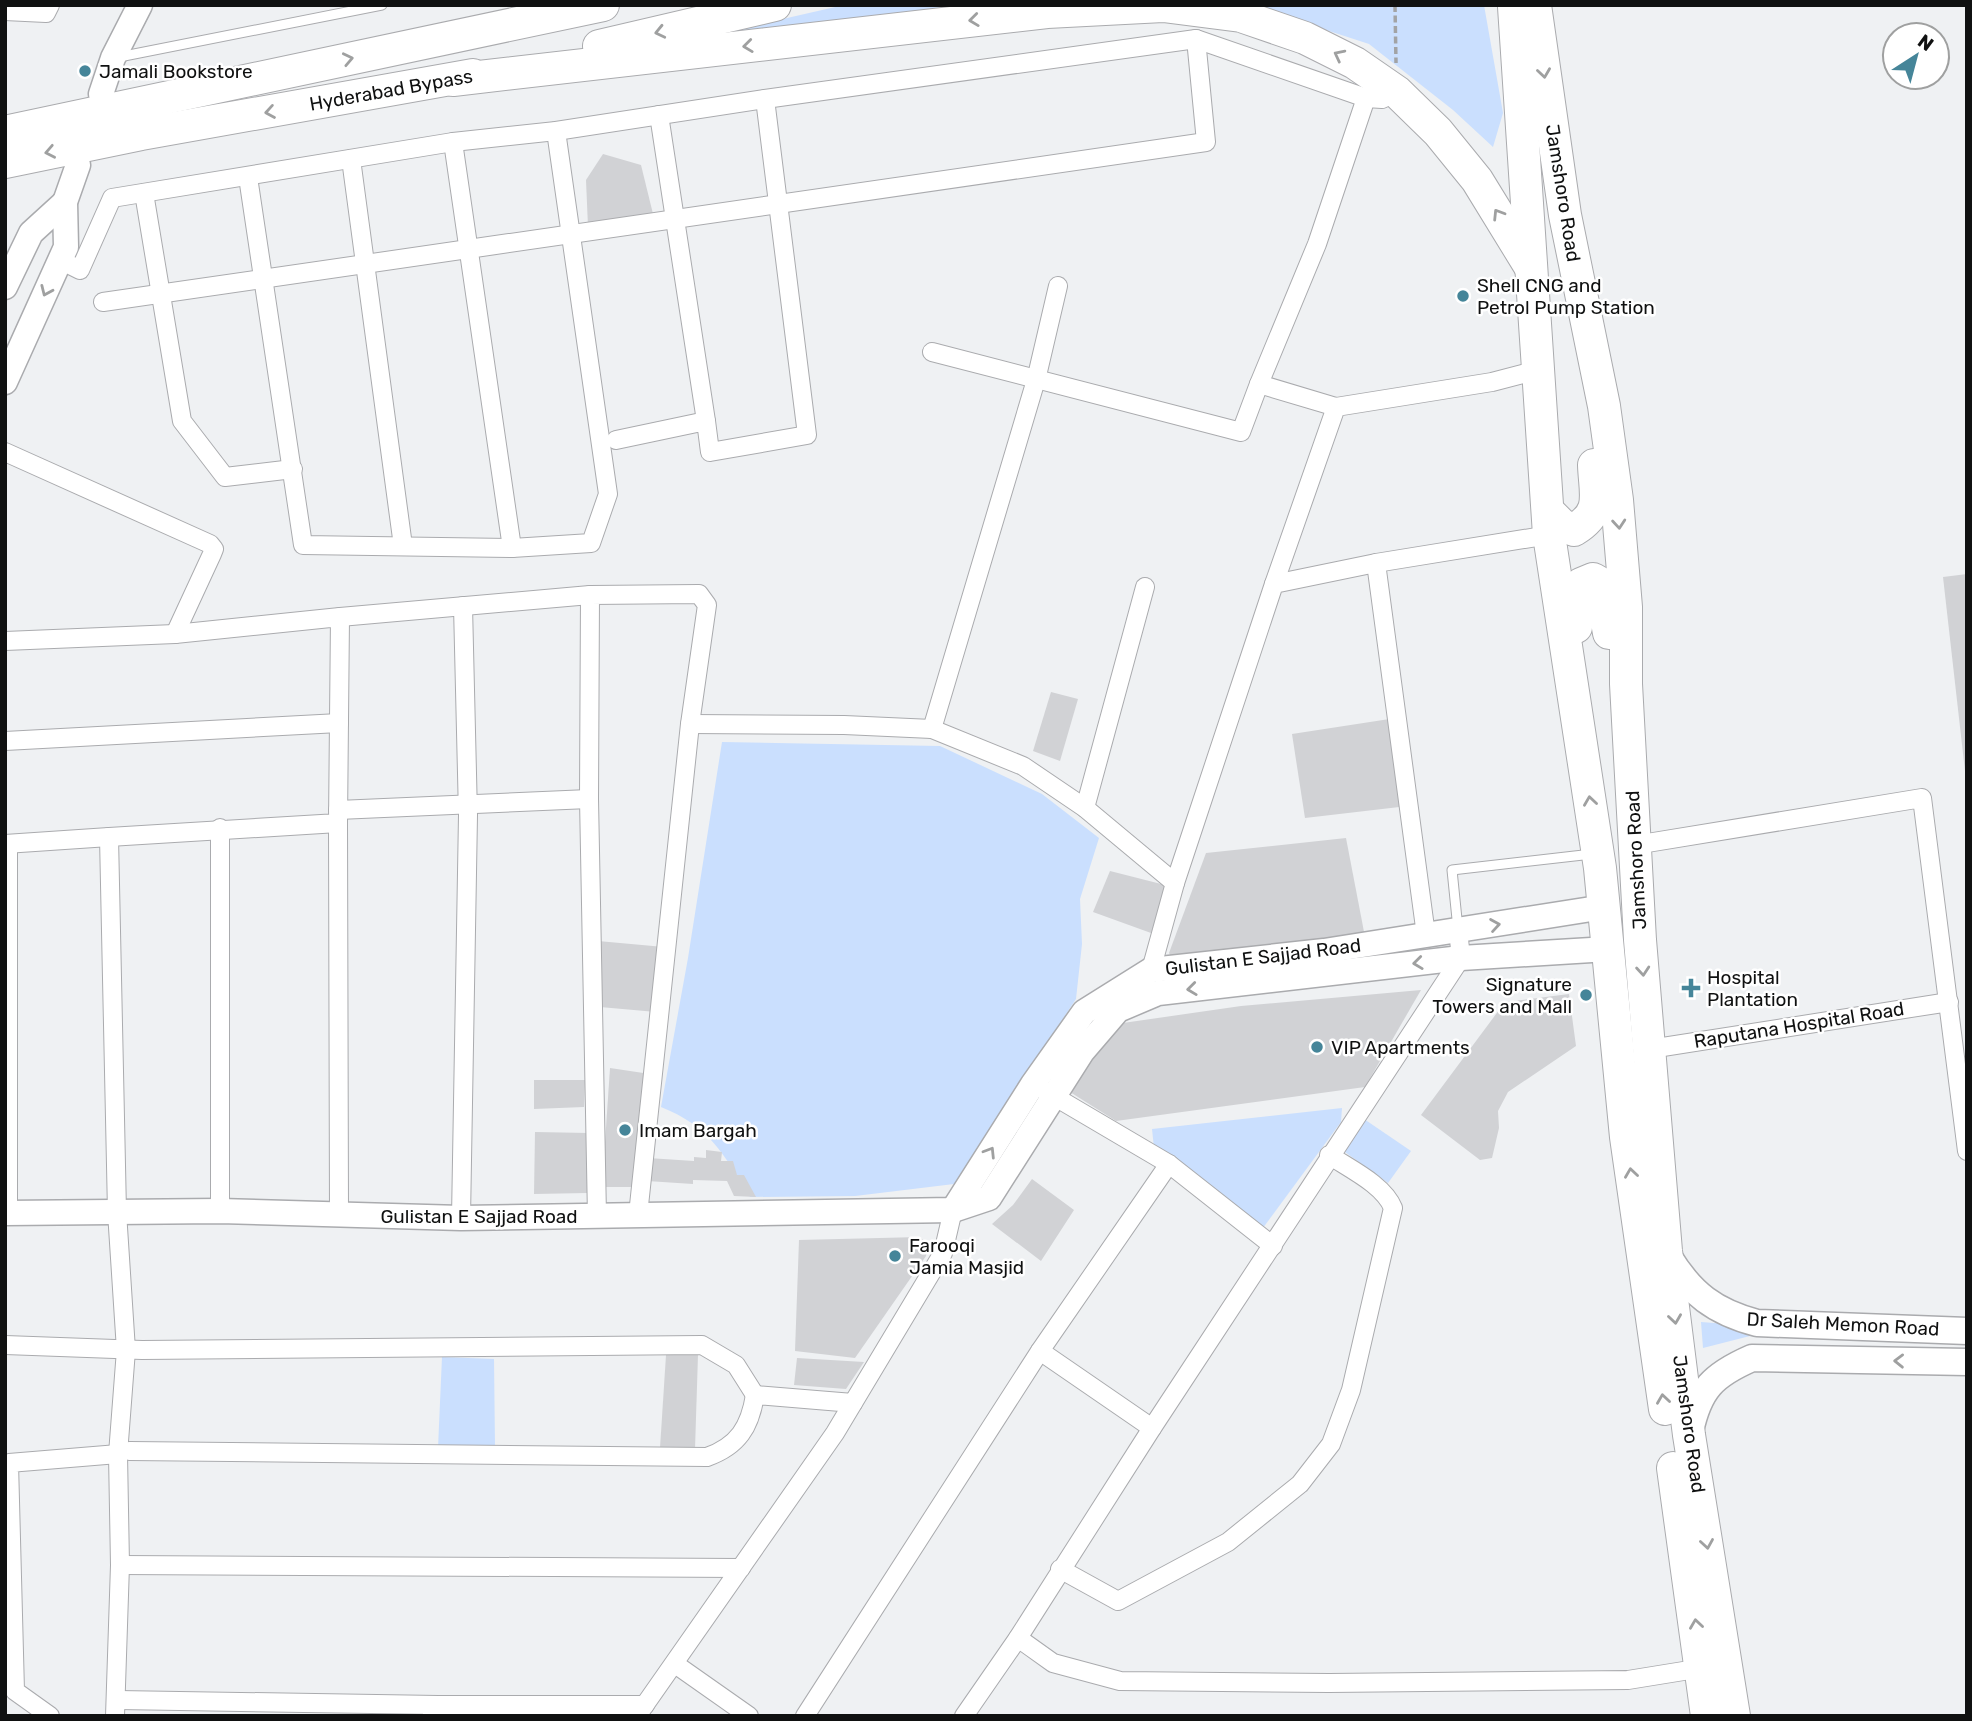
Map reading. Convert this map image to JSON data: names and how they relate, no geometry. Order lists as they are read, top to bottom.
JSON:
{
  "streets": {
    "highway": ["Hyderabad Bypass", "Jamshoro Road"],
    "main road": ["Dr Saleh Memon Road"],
    "street": ["Gulistan E Sajjad Road", "Raputana Hospital Road"]
  },
  "crossings": [
    ["Jamshoro Road", "Gulistan E Sajjad Road"],
    ["Jamshoro Road", "Raputana Hospital Road"],
    ["Jamshoro Road", "Dr Saleh Memon Road"]
  ],
  "one_way": ["Dr Saleh Memon Road"],
  "places": {
    "other": [
      "Jamali Bookstore",
      "Shell CNG and Petrol Pump Station",
      "Signature Towers and Mall",
      "VIP Apartments",
      "Imam Bargah",
      "Farooqi Jamia Masjid"
    ],
    "health": ["Hospital Plantation"]
  },
  "north": "top right"
}
